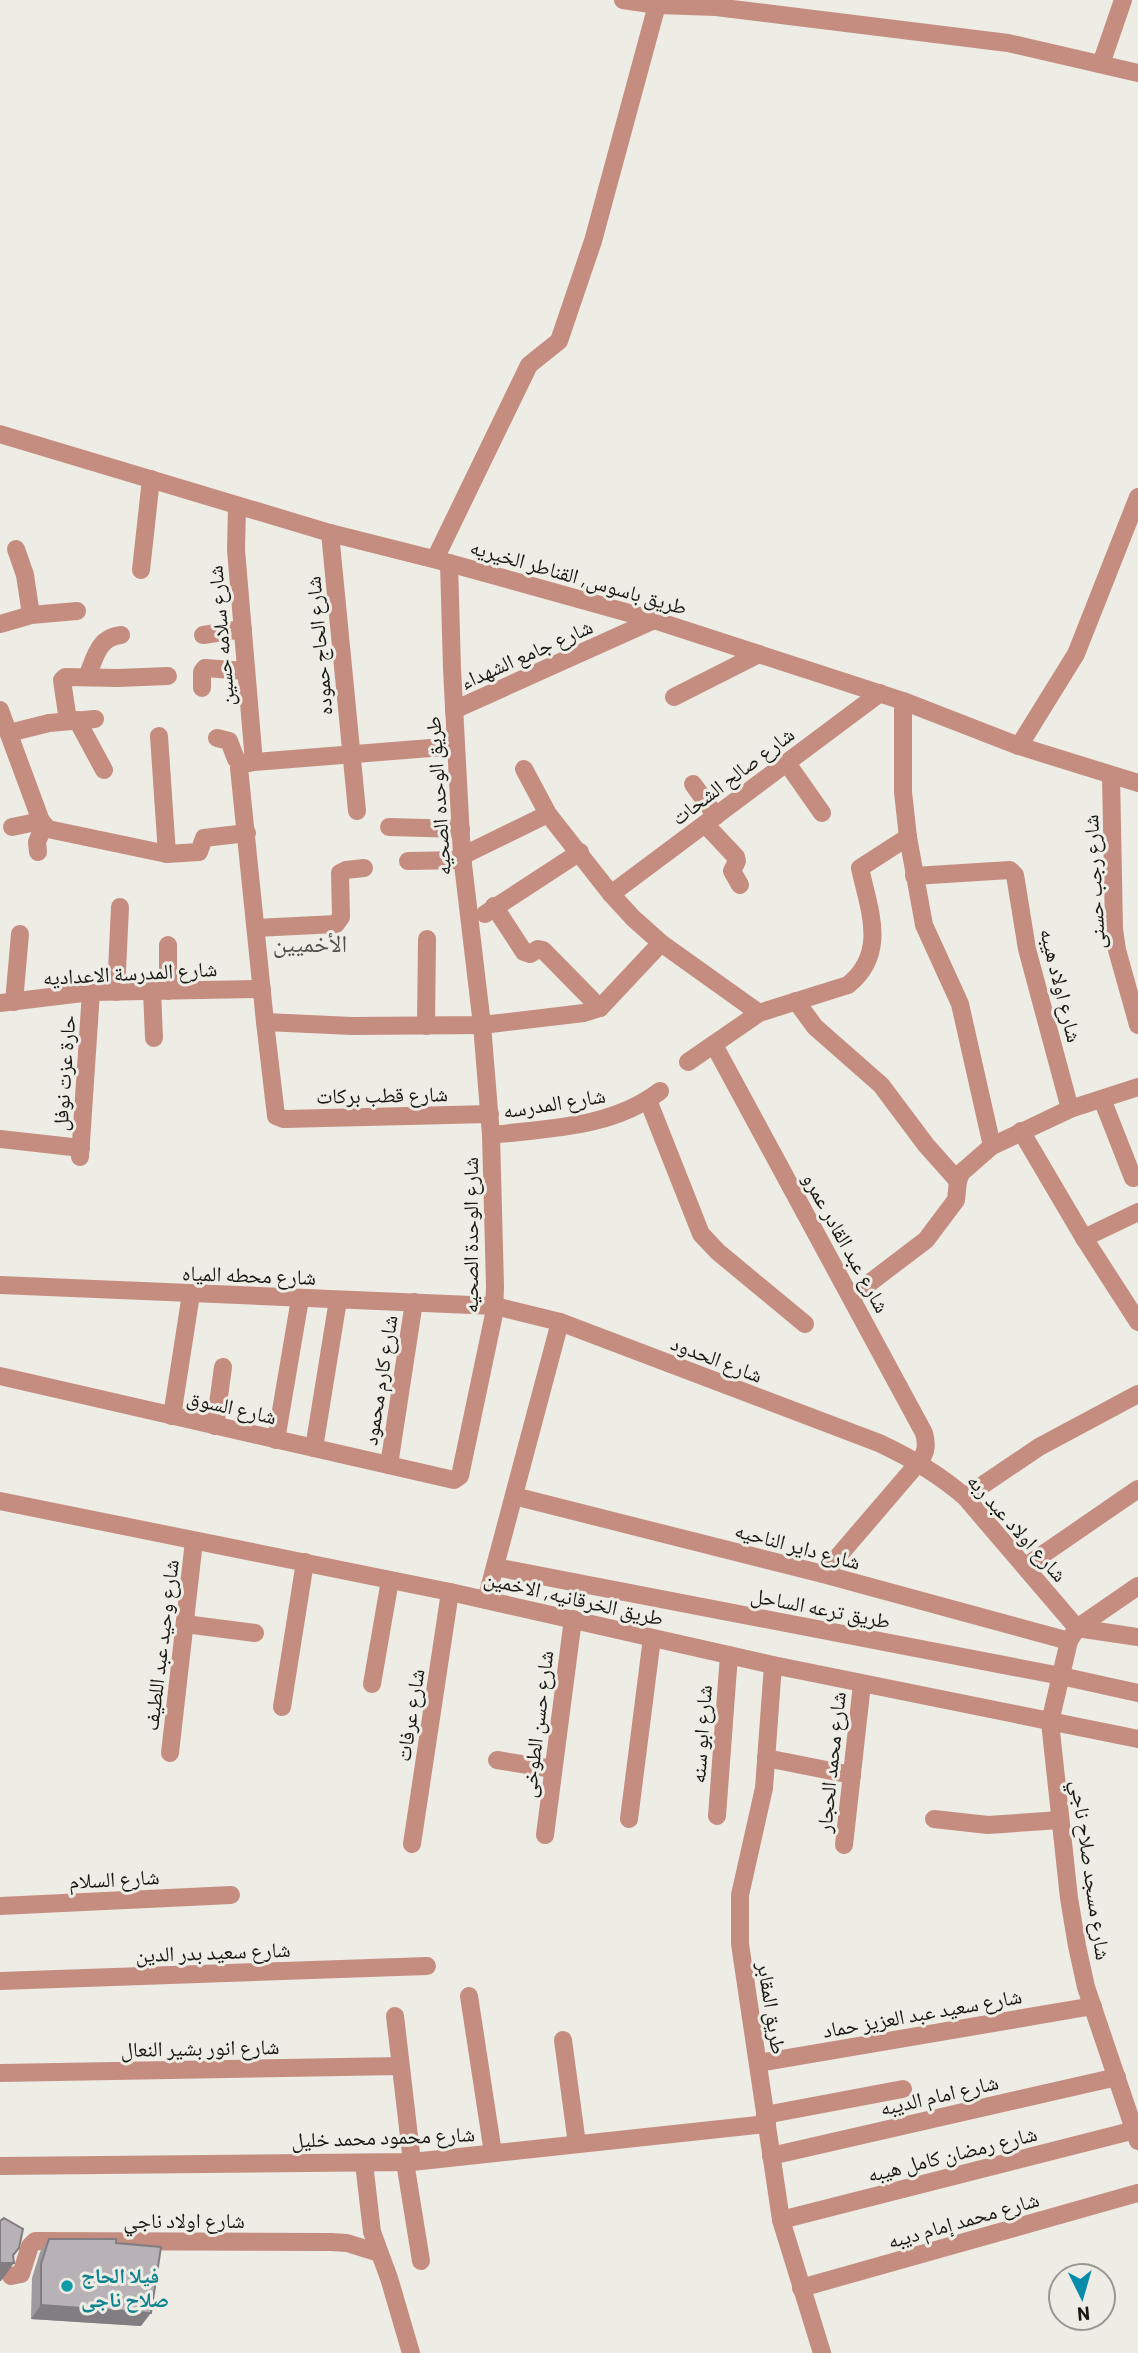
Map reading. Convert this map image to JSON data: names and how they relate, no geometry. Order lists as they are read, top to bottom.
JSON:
{
  "streets": {
    "street": [
      "طريق باسوس, القناطر الخيريه",
      "شارع سلامه حسين",
      "شارع الحاج حموده",
      "شارع جامع الشهداء",
      "شارع صالح الشحات",
      "طريق الوحده الصحيه",
      "شارع رجب حسنى",
      "شارع المدرسة الاعداديه",
      "شارع اولاد هيبه",
      "حارة عزت نوفل",
      "شارع قطب بركات",
      "شارع المدرسه",
      "شارع الوحدة الصحيه",
      "شارع عبد القادر عمرو",
      "شارع محطه المياه",
      "شارع الحدود",
      "شارع كارم محمود",
      "شارع السوق",
      "شارع اولاد عبد ربه",
      "شارع داير الناحيه",
      "طريق الخرقانيه, الاخمين",
      "طريق ترعه الساحل",
      "شارع وحيد عبد اللطيف",
      "شارع عرفات",
      "شارع حسن الطوخى",
      "شارع ابو سنه",
      "شارع محمد الحجار",
      "شارع مسجد صلاح ناجي",
      "شارع السلام",
      "شارع سعيد بدر الدين",
      "طريق المقابر",
      "شارع سعيد عبد العزيز حماد",
      "شارع انور بشير النعال",
      "شارع امام الديبه",
      "شارع محمود محمد خليل",
      "شارع رمضان كامل هيبه",
      "شارع اولاد ناجي",
      "شارع محمد إمام ديبه"
    ]
  },
  "crossings": [
    ["طريق باسوس, القناطر الخيريه", "شارع سلامه حسين"],
    ["طريق باسوس, القناطر الخيريه", "شارع الحاج حموده"],
    ["طريق باسوس, القناطر الخيريه", "شارع جامع الشهداء"],
    ["طريق باسوس, القناطر الخيريه", "شارع صالح الشحات"],
    ["طريق باسوس, القناطر الخيريه", "طريق الوحده الصحيه"],
    ["طريق باسوس, القناطر الخيريه", "شارع رجب حسنى"],
    ["شارع سلامه حسين", "شارع المدرسة الاعداديه"],
    ["شارع سلامه حسين", "شارع قطب بركات"],
    ["شارع جامع الشهداء", "طريق الوحده الصحيه"],
    ["طريق الوحده الصحيه", "شارع الوحدة الصحيه"],
    ["شارع المدرسة الاعداديه", "حارة عزت نوفل"],
    ["شارع قطب بركات", "شارع الوحدة الصحيه"],
    ["شارع المدرسه", "شارع الوحدة الصحيه"],
    ["شارع الوحدة الصحيه", "شارع محطه المياه"],
    ["شارع الوحدة الصحيه", "شارع الحدود"],
    ["شارع الوحدة الصحيه", "شارع السوق"],
    ["شارع عبد القادر عمرو", "شارع الحدود"],
    ["شارع عبد القادر عمرو", "شارع اولاد عبد ربه"],
    ["شارع محطه المياه", "شارع الحدود"],
    ["شارع محطه المياه", "شارع كارم محمود"],
    ["شارع الحدود", "شارع اولاد عبد ربه"],
    ["شارع كارم محمود", "شارع السوق"],
    ["شارع اولاد عبد ربه", "شارع داير الناحيه"],
    ["شارع اولاد عبد ربه", "شارع مسجد صلاح ناجي"],
    ["شارع داير الناحيه", "شارع مسجد صلاح ناجي"],
    ["طريق الخرقانيه, الاخمين", "شارع وحيد عبد اللطيف"],
    ["طريق الخرقانيه, الاخمين", "شارع عرفات"],
    ["طريق الخرقانيه, الاخمين", "شارع حسن الطوخى"],
    ["طريق الخرقانيه, الاخمين", "شارع ابو سنه"],
    ["طريق الخرقانيه, الاخمين", "شارع محمد الحجار"],
    ["طريق الخرقانيه, الاخمين", "شارع مسجد صلاح ناجي"],
    ["طريق الخرقانيه, الاخمين", "طريق المقابر"],
    ["طريق ترعه الساحل", "شارع مسجد صلاح ناجي"],
    ["شارع مسجد صلاح ناجي", "شارع سعيد عبد العزيز حماد"],
    ["شارع مسجد صلاح ناجي", "شارع امام الديبه"],
    ["شارع مسجد صلاح ناجي", "شارع رمضان كامل هيبه"],
    ["طريق المقابر", "شارع سعيد عبد العزيز حماد"],
    ["طريق المقابر", "شارع امام الديبه"],
    ["طريق المقابر", "شارع محمود محمد خليل"],
    ["طريق المقابر", "شارع رمضان كامل هيبه"],
    ["طريق المقابر", "شارع محمد إمام ديبه"]
  ],
  "districts": ["الأخميين"],
  "places": ["فيلا الحاج صلاح ناجى"],
  "north": "bottom"
}
